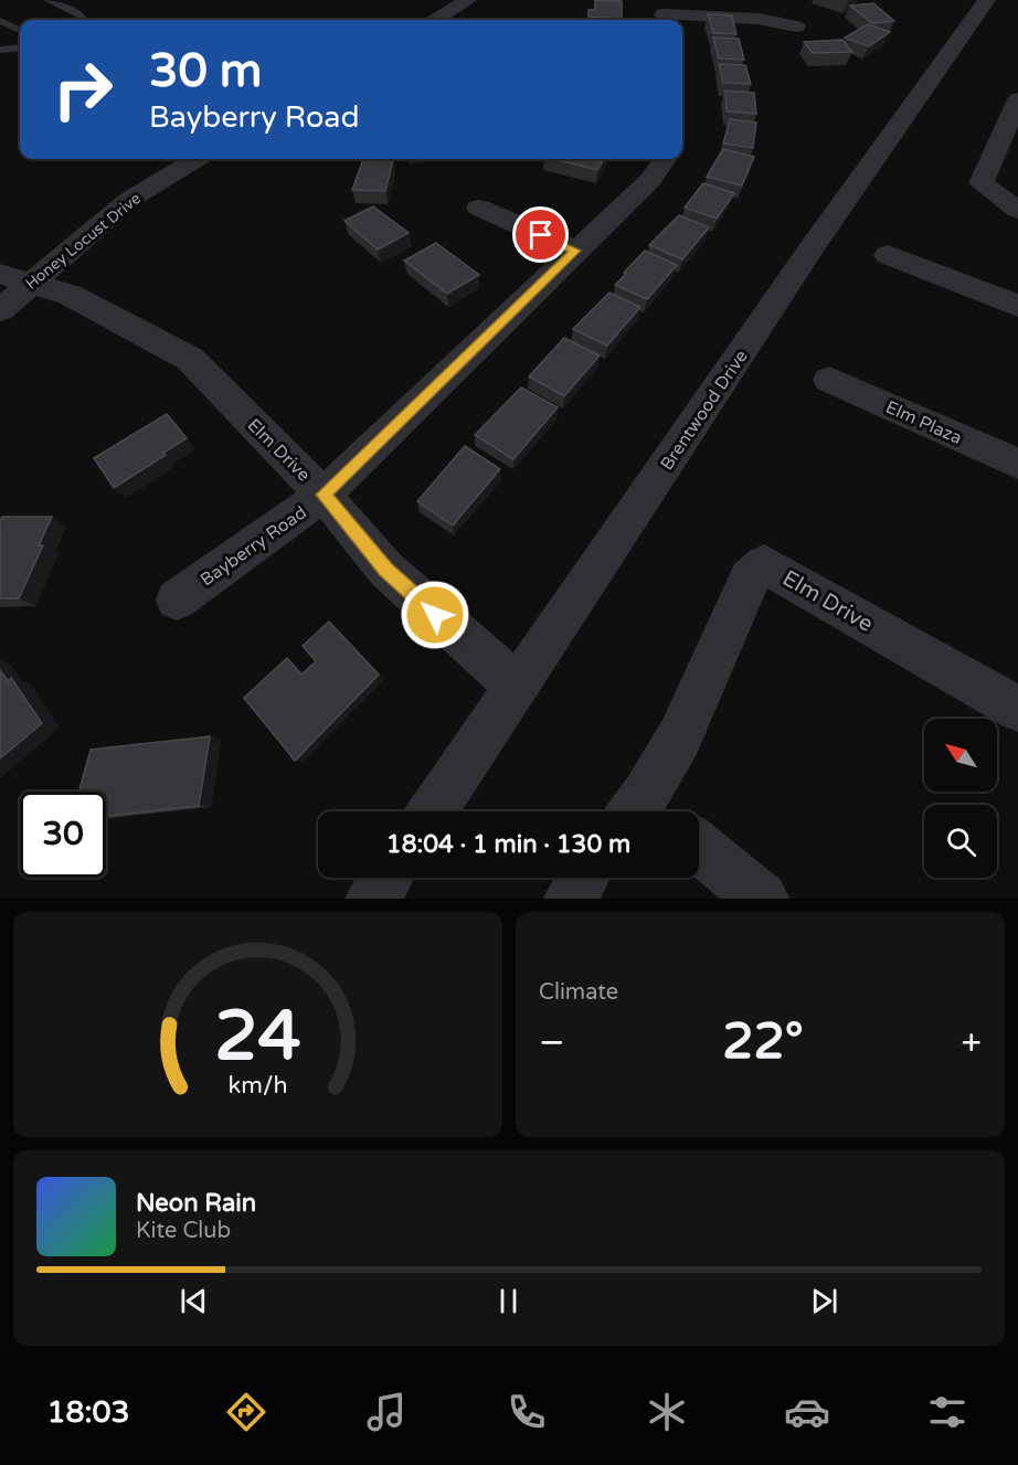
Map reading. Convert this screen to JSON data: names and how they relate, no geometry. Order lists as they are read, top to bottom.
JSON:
{
  "streets": {
    "street": [
      "Honey Locust Drive",
      "Brentwood Drive",
      "Elm Plaza",
      "Elm Drive",
      "Bayberry Road"
    ]
  },
  "crossings": [
    ["Honey Locust Drive", "Elm Drive"],
    ["Brentwood Drive", "Elm Drive"],
    ["Elm Drive", "Bayberry Road"]
  ],
  "north": "top left",
  "page": {
    "turn": ["30 m", "Bayberry Road"],
    "limit": "30",
    "trip": "18:04 · 1 min · 130 m",
    "tile": "Climate",
    "heat": ["−", "22°", "+"],
    "song": ["Neon Rain", "Kite Club"],
    "tabs": "18:03",
    "gauge": ["24", "km/h"]
  }
}
